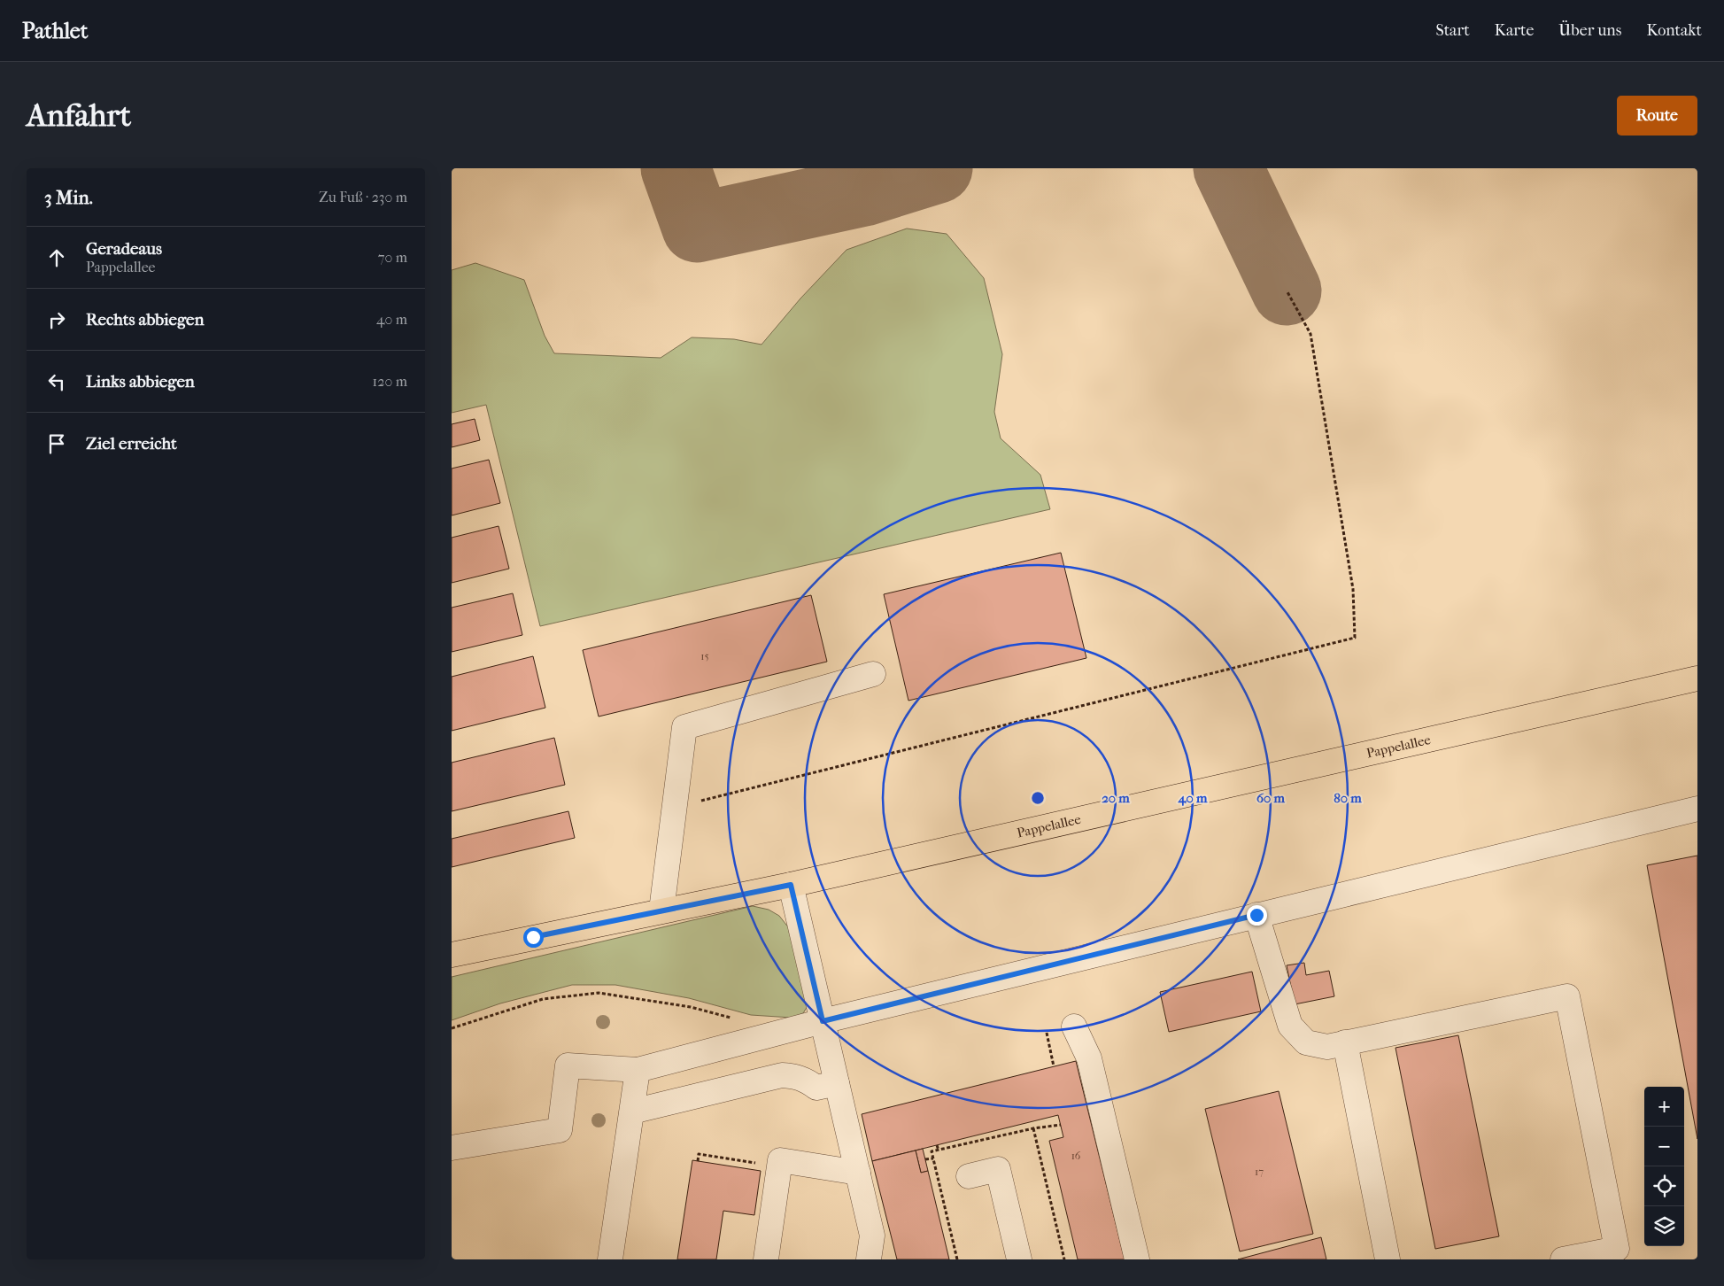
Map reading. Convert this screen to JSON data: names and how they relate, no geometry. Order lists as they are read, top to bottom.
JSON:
{
  "streets": {
    "main road": ["Pappelallee"]
  },
  "house_numbers": ["15", "16", "17"],
  "page": {
    "header": "Pathlet",
    "nav": [
      "Start",
      "Karte",
      "Über uns",
      "Kontakt"
    ],
    "buttons": "Route",
    "title": "Anfahrt",
    "heading": ["3 Min.", "Zu Fuß · 230 m"],
    "list": [
      ["Geradeaus", "Pappelallee", "70 m"],
      ["Rechts abbiegen", "40 m"],
      ["Links abbiegen", "120 m"],
      "Ziel erreicht"
    ],
    "map_buttons": ["+", "−"]
  },
  "rings": [
    "20 m",
    "40 m",
    "60 m",
    "80 m"
  ]
}
